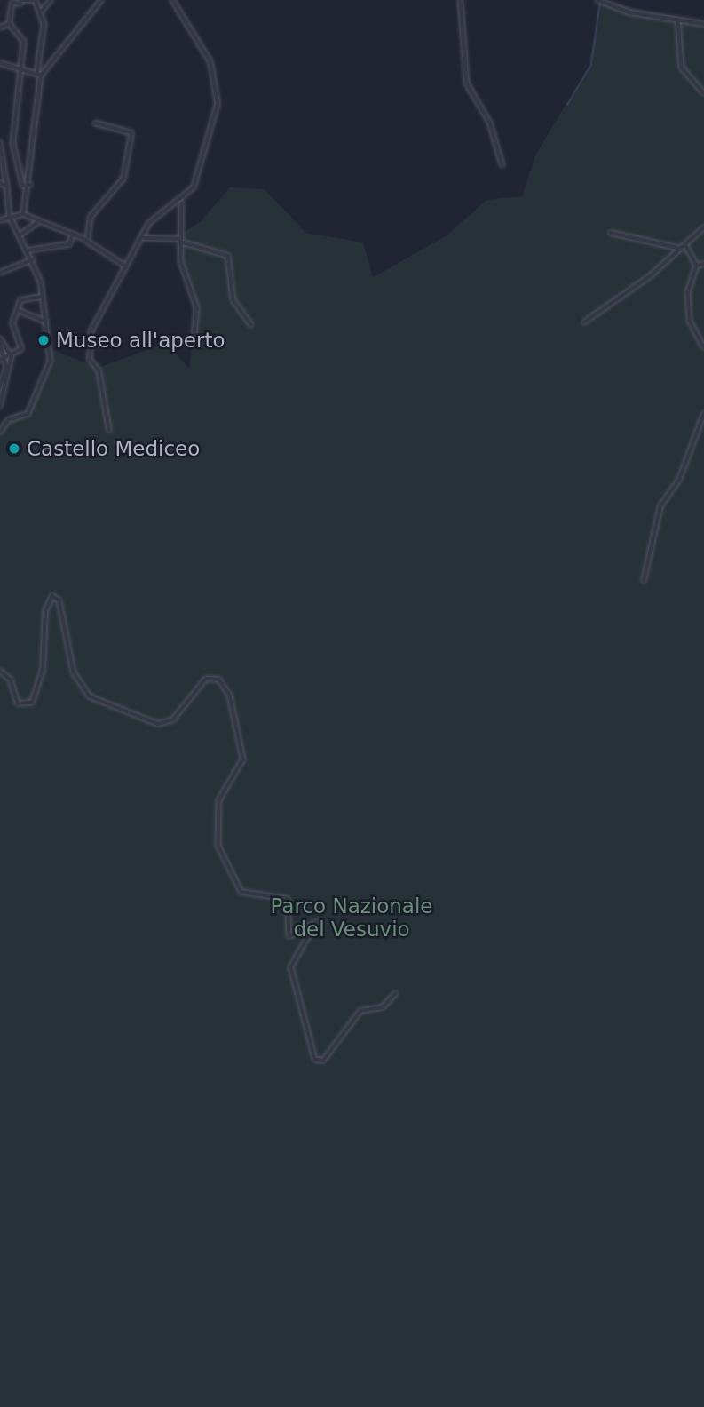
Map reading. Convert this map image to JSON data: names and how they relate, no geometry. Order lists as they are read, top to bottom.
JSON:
{
  "parks": ["Parco Nazionale del Vesuvio"],
  "places": ["Museo all'aperto", "Castello Mediceo"]
}
